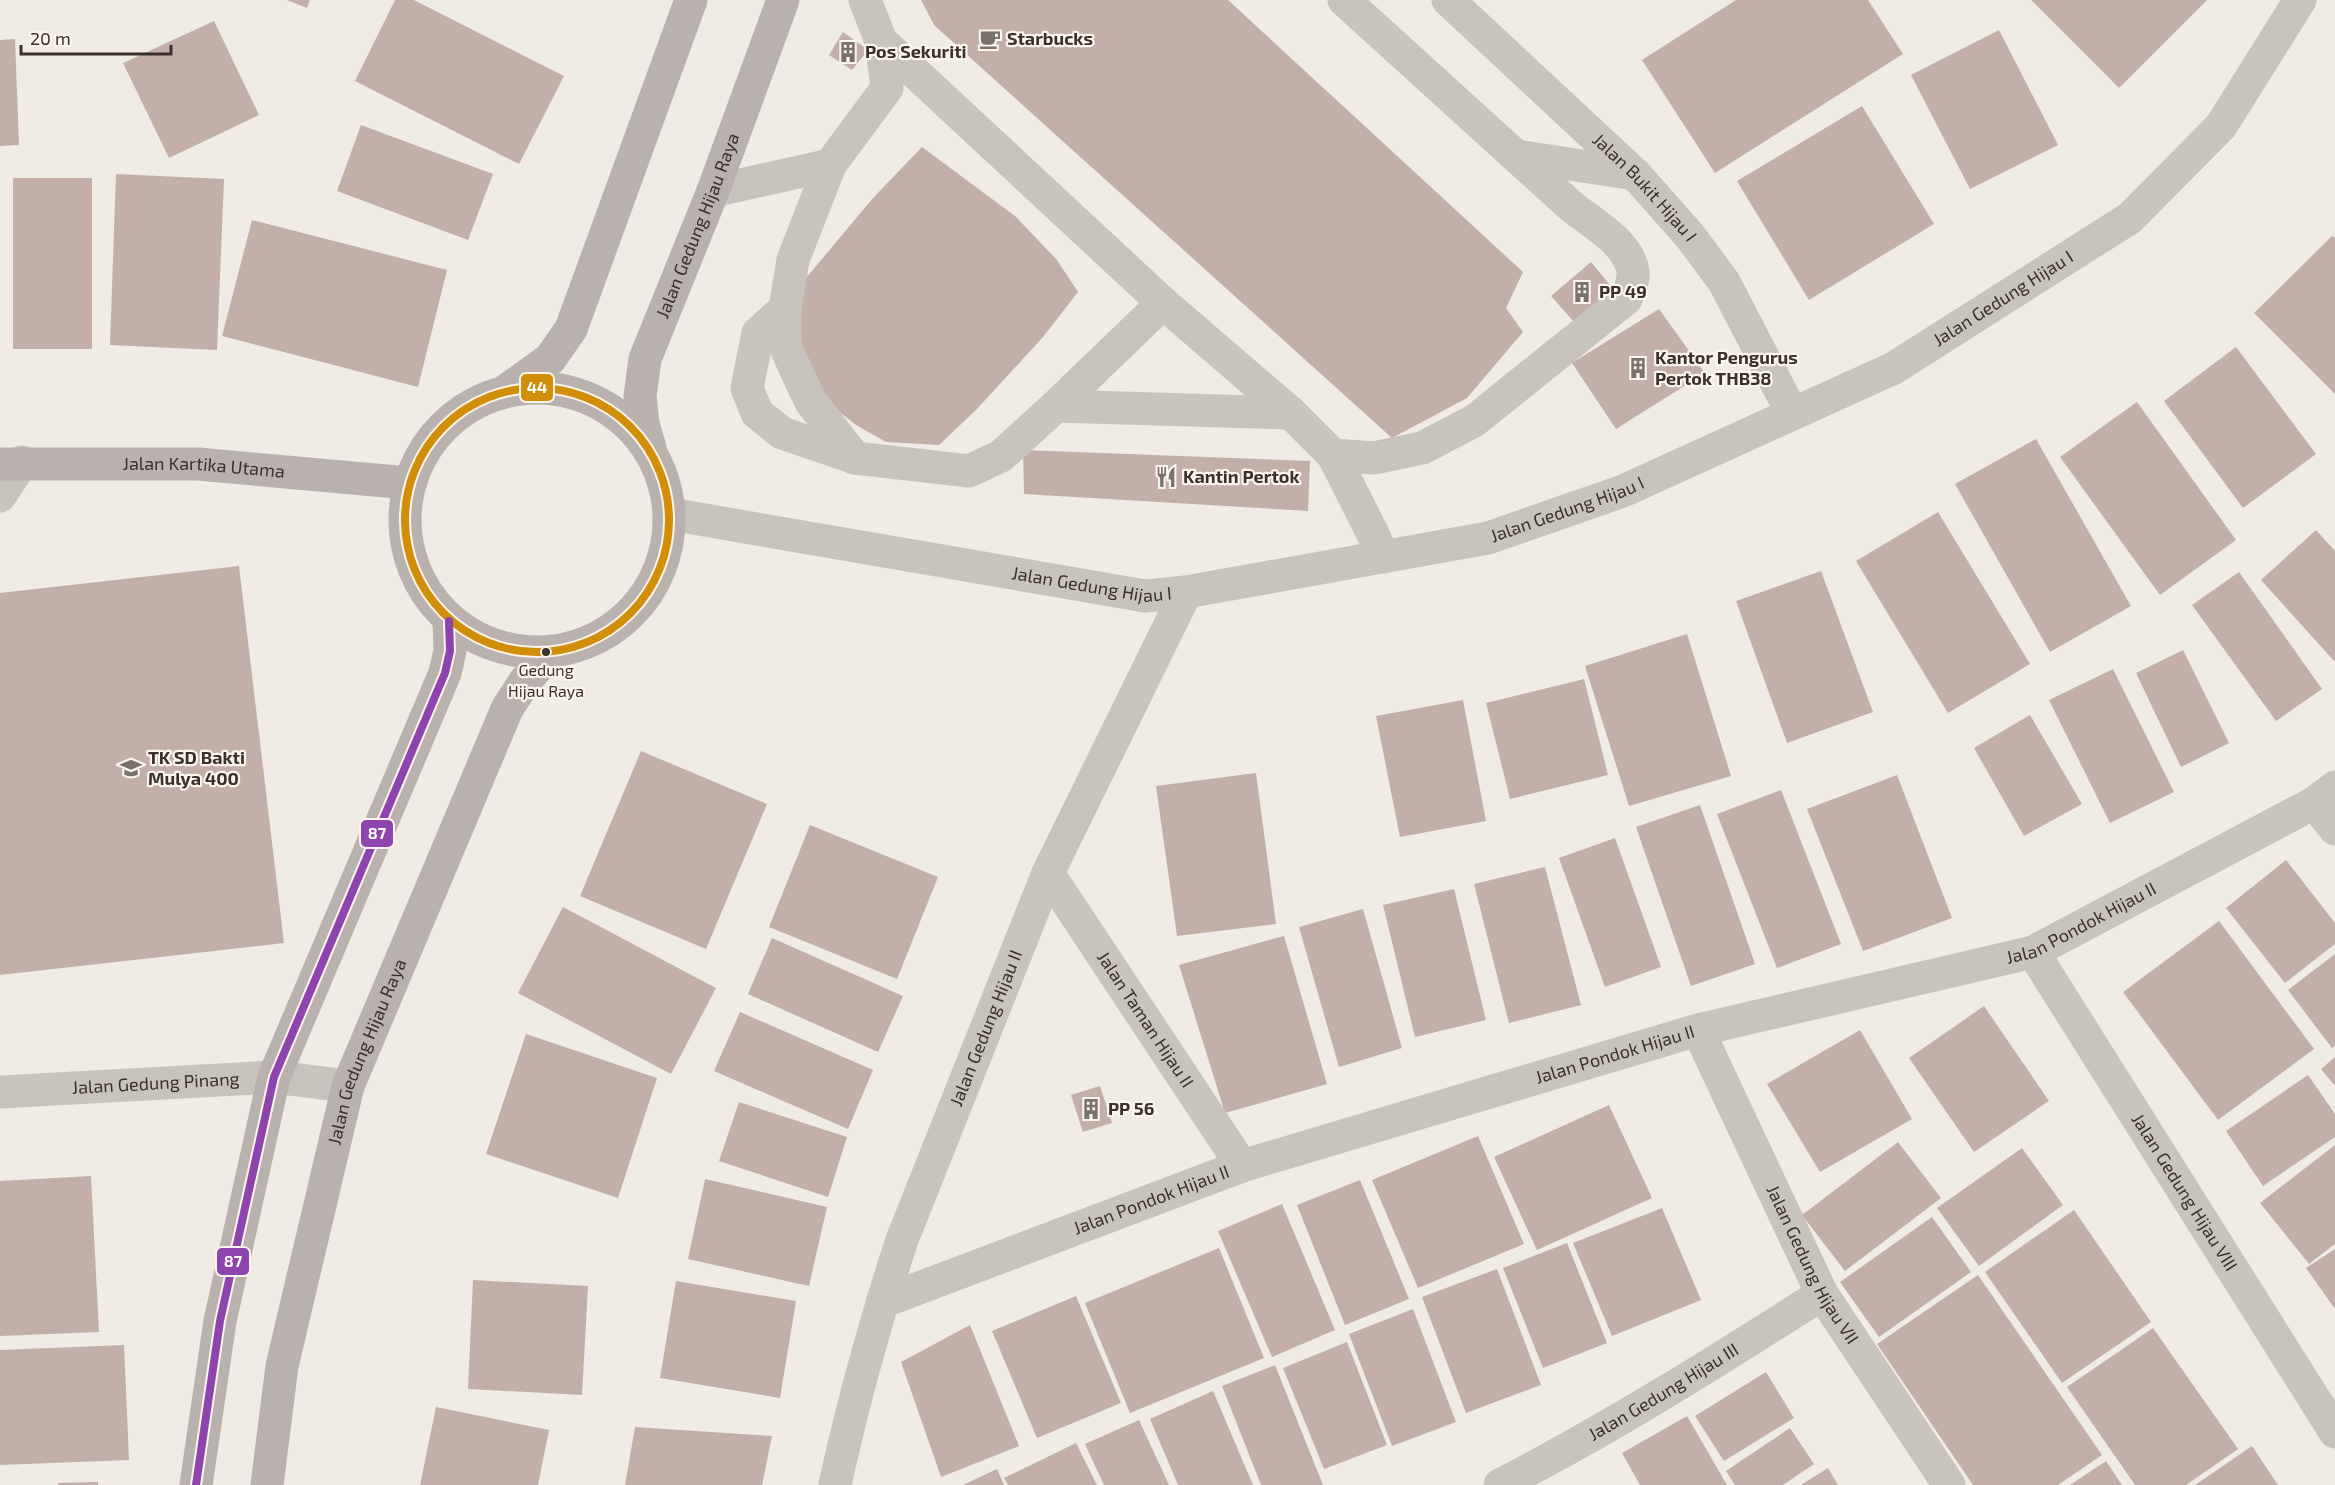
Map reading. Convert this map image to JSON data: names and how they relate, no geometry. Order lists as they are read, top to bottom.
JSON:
{
  "streets": {
    "main road": ["Jalan Gedung Hijau Raya", "Jalan Kartika Utama"],
    "street": [
      "Jalan Bukit Hijau I",
      "Jalan Gedung Hijau I",
      "Jalan Pondok Hijau II",
      "Jalan Taman Hijau II",
      "Jalan Gedung Hijau II",
      "Jalan Gedung Pinang",
      "Jalan Gedung Hijau VIII",
      "Jalan Gedung Hijau VII",
      "Jalan Gedung Hijau III"
    ]
  },
  "crossings": [
    ["Jalan Bukit Hijau I", "Jalan Gedung Hijau I"],
    ["Jalan Gedung Hijau Raya", "Jalan Gedung Pinang"],
    ["Jalan Gedung Hijau I", "Jalan Gedung Hijau II"],
    ["Jalan Pondok Hijau II", "Jalan Taman Hijau II"],
    ["Jalan Pondok Hijau II", "Jalan Gedung Hijau II"],
    ["Jalan Pondok Hijau II", "Jalan Gedung Hijau VIII"],
    ["Jalan Pondok Hijau II", "Jalan Gedung Hijau VII"],
    ["Jalan Taman Hijau II", "Jalan Gedung Hijau II"],
    ["Jalan Gedung Hijau VII", "Jalan Gedung Hijau III"]
  ],
  "places": {
    "cafe": ["Starbucks"],
    "building": [
      "Pos Sekuriti",
      "PP 49",
      "Kantor Pengurus Pertok THB38",
      "PP 56"
    ],
    "restaurant": ["Kantin Pertok"],
    "other": ["Gedung Hijau Raya"],
    "school or university": ["TK SD Bakti Mulya 400"]
  },
  "lines": ["transit line 44", "transit line 87"],
  "scale_bar": "20 m"
}
